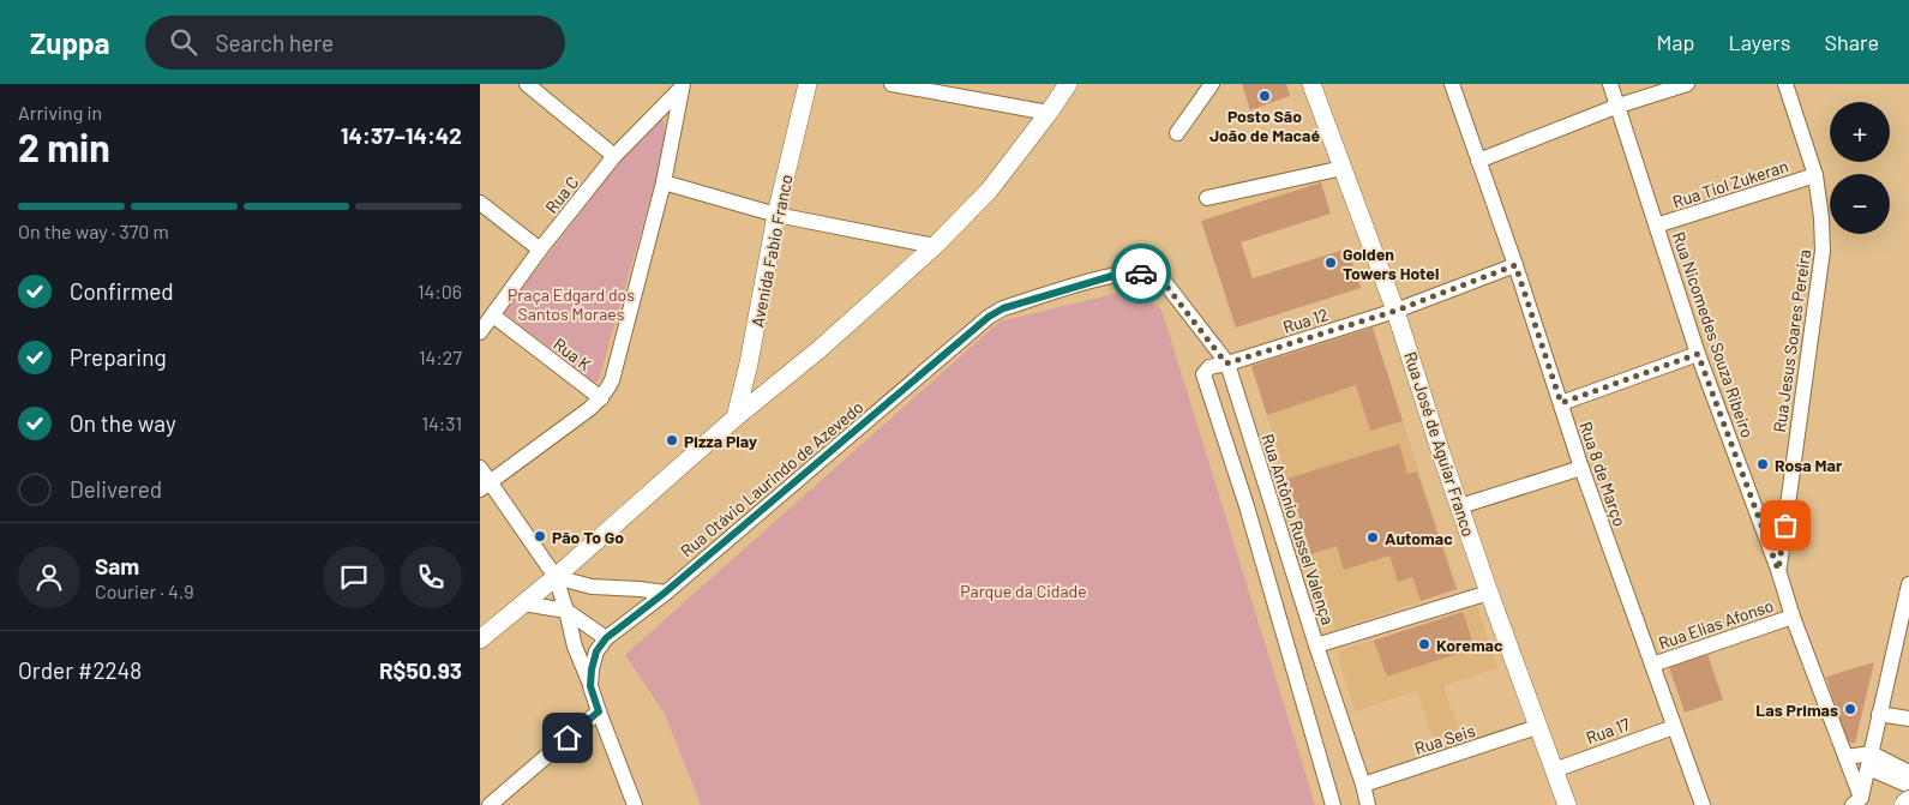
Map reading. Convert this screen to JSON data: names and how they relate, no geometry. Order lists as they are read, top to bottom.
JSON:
{
  "streets": {
    "main road": ["Avenida Fabio Franco", "Rua José de Aguiar Franco"],
    "street": [
      "Rua Tiol Zukeran",
      "Rua C",
      "Rua 12",
      "Rua Nicomedes Souza Ribeiro",
      "Rua Jesus Soares Pereira",
      "Rua K",
      "Rua 8 de Março",
      "Rua Otávio Laurindo de Azevedo",
      "Rua Antônio Russel Valença",
      "Rua Elias Afonso",
      "Rua 17",
      "Rua Seis"
    ]
  },
  "crossings": [
    ["Rua Tiol Zukeran", "Rua Nicomedes Souza Ribeiro"],
    ["Rua Tiol Zukeran", "Rua Jesus Soares Pereira"],
    ["Rua C", "Rua K"],
    ["Rua 12", "Rua José de Aguiar Franco"],
    ["Rua 12", "Rua 8 de Março"],
    ["Rua 12", "Rua Antônio Russel Valença"],
    ["Rua Nicomedes Souza Ribeiro", "Rua Jesus Soares Pereira"],
    ["Rua Nicomedes Souza Ribeiro", "Rua Elias Afonso"],
    ["Rua José de Aguiar Franco", "Rua 17"],
    ["Rua José de Aguiar Franco", "Rua Seis"],
    ["Rua 8 de Março", "Rua Elias Afonso"],
    ["Rua 8 de Março", "Rua 17"],
    ["Rua Otávio Laurindo de Azevedo", "Rua Antônio Russel Valença"],
    ["Rua Antônio Russel Valença", "Rua Seis"]
  ],
  "parks": ["Praça Edgard dos Santos Moraes", "Parque da Cidade"],
  "places": [
    "Posto São João de Macaé",
    "Golden Towers Hotel",
    "Pizza Play",
    "Rosa Mar",
    "Pão To Go",
    "Automac",
    "Koremac",
    "Las Primas"
  ],
  "page": {
    "header": "Zuppa",
    "search": "Search here",
    "nav": ["Map", "Layers", "Share"],
    "heading": ["2 min", "Arriving in", "14:37–14:42"],
    "panel": [
      "Sam",
      "Courier · 4.9",
      "Order #2248",
      "R$50.93"
    ],
    "map_buttons": ["+", "−"],
    "bar": "On the way · 370 m",
    "list": [
      ["Confirmed", "14:06"],
      ["Preparing", "14:27"],
      ["On the way", "14:31"],
      "Delivered"
    ]
  }
}
